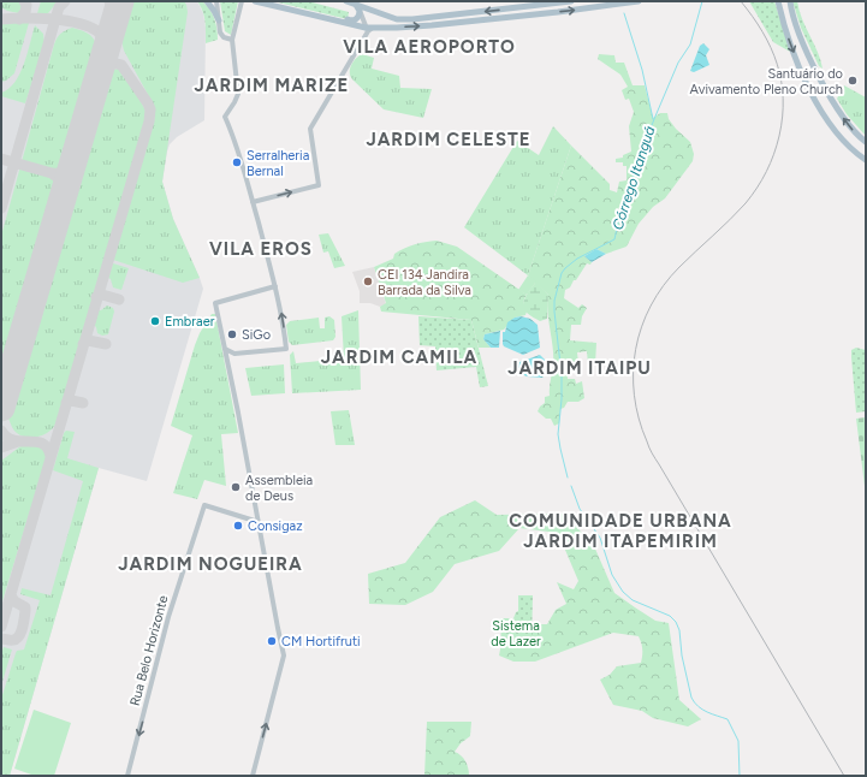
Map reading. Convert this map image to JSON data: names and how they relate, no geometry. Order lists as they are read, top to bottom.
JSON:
{
  "streets": {
    "street": ["Rua Belo Horizonte"]
  },
  "one_way": ["Rua Belo Horizonte"],
  "districts": [
    "VILA AEROPORTO",
    "JARDIM MARIZE",
    "JARDIM CELESTE",
    "VILA EROS",
    "JARDIM CAMILA",
    "JARDIM ITAIPU",
    "COMUNIDADE URBANA JARDIM ITAPEMIRIM",
    "JARDIM NOGUEIRA"
  ],
  "water": ["Córrego Itanguá"],
  "parks": ["Sistema de Lazer"],
  "places": [
    "Santuário do Avivamento Pleno Church",
    "Serralheria Bernal",
    "CEI 134 Jandira Barrada da Silva",
    "Embraer",
    "SiGo",
    "Assembleia de Deus",
    "Consigaz",
    "CM Hortifruti"
  ]
}
